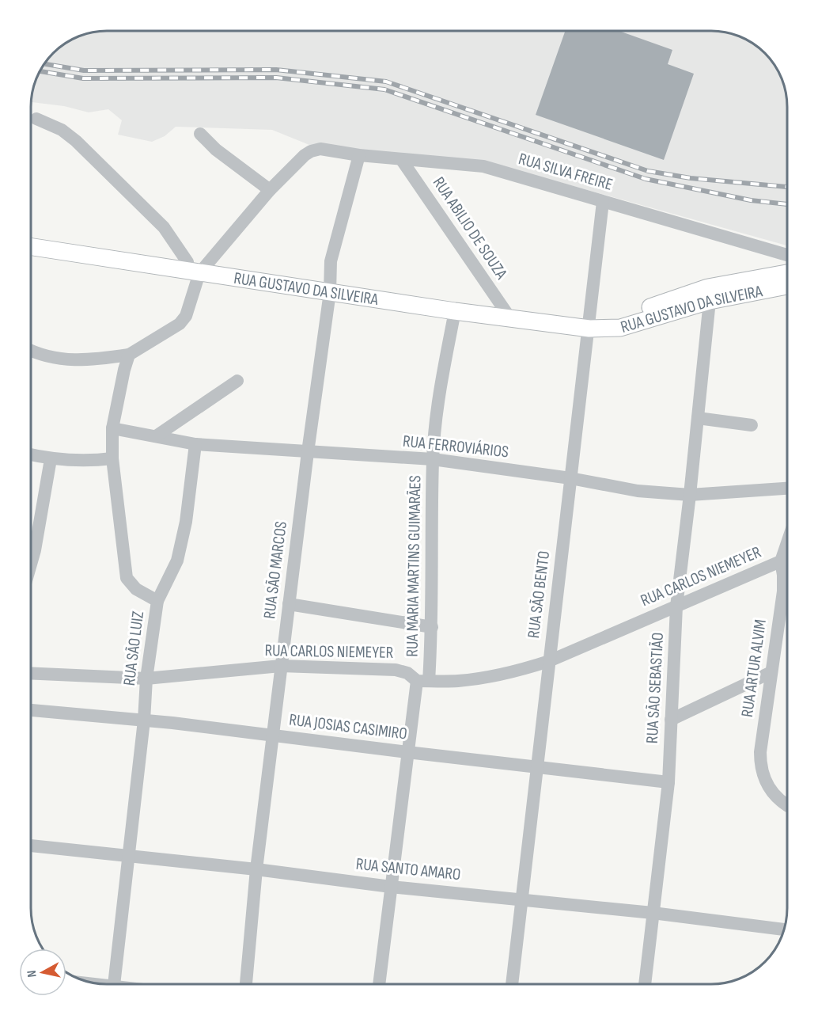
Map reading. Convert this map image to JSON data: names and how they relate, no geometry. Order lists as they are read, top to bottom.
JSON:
{
  "streets": {
    "main road": ["RUA GUSTAVO DA SILVEIRA"],
    "street": [
      "RUA SILVA FREIRE",
      "RUA ABILIO DE SOUZA",
      "RUA FERROVIÁRIOS",
      "RUA MARIA MARTINS GUIMARÃES",
      "RUA SÃO MARCOS",
      "RUA CARLOS NIEMEYER",
      "RUA SÃO BENTO",
      "RUA SÃO LUIZ",
      "RUA ARTUR ALVIM",
      "RUA SÃO SEBASTIÃO",
      "RUA JOSIAS CASIMIRO",
      "RUA SANTO AMARO"
    ]
  },
  "crossings": [
    ["RUA SILVA FREIRE", "RUA ABILIO DE SOUZA"],
    ["RUA SILVA FREIRE", "RUA SÃO MARCOS"],
    ["RUA SILVA FREIRE", "RUA SÃO BENTO"],
    ["RUA ABILIO DE SOUZA", "RUA GUSTAVO DA SILVEIRA"],
    ["RUA GUSTAVO DA SILVEIRA", "RUA MARIA MARTINS GUIMARÃES"],
    ["RUA GUSTAVO DA SILVEIRA", "RUA SÃO MARCOS"],
    ["RUA GUSTAVO DA SILVEIRA", "RUA SÃO BENTO"],
    ["RUA GUSTAVO DA SILVEIRA", "RUA SÃO SEBASTIÃO"],
    ["RUA FERROVIÁRIOS", "RUA MARIA MARTINS GUIMARÃES"],
    ["RUA FERROVIÁRIOS", "RUA SÃO MARCOS"],
    ["RUA FERROVIÁRIOS", "RUA SÃO BENTO"],
    ["RUA FERROVIÁRIOS", "RUA SÃO LUIZ"],
    ["RUA FERROVIÁRIOS", "RUA SÃO SEBASTIÃO"],
    ["RUA MARIA MARTINS GUIMARÃES", "RUA CARLOS NIEMEYER"],
    ["RUA MARIA MARTINS GUIMARÃES", "RUA JOSIAS CASIMIRO"],
    ["RUA MARIA MARTINS GUIMARÃES", "RUA SANTO AMARO"],
    ["RUA SÃO MARCOS", "RUA CARLOS NIEMEYER"],
    ["RUA SÃO MARCOS", "RUA JOSIAS CASIMIRO"],
    ["RUA SÃO MARCOS", "RUA SANTO AMARO"],
    ["RUA CARLOS NIEMEYER", "RUA SÃO BENTO"],
    ["RUA CARLOS NIEMEYER", "RUA SÃO LUIZ"],
    ["RUA CARLOS NIEMEYER", "RUA ARTUR ALVIM"],
    ["RUA CARLOS NIEMEYER", "RUA SÃO SEBASTIÃO"],
    ["RUA SÃO BENTO", "RUA JOSIAS CASIMIRO"],
    ["RUA SÃO BENTO", "RUA SANTO AMARO"],
    ["RUA SÃO LUIZ", "RUA JOSIAS CASIMIRO"],
    ["RUA SÃO LUIZ", "RUA SANTO AMARO"],
    ["RUA SÃO SEBASTIÃO", "RUA JOSIAS CASIMIRO"],
    ["RUA SÃO SEBASTIÃO", "RUA SANTO AMARO"]
  ],
  "north": "left"
}
